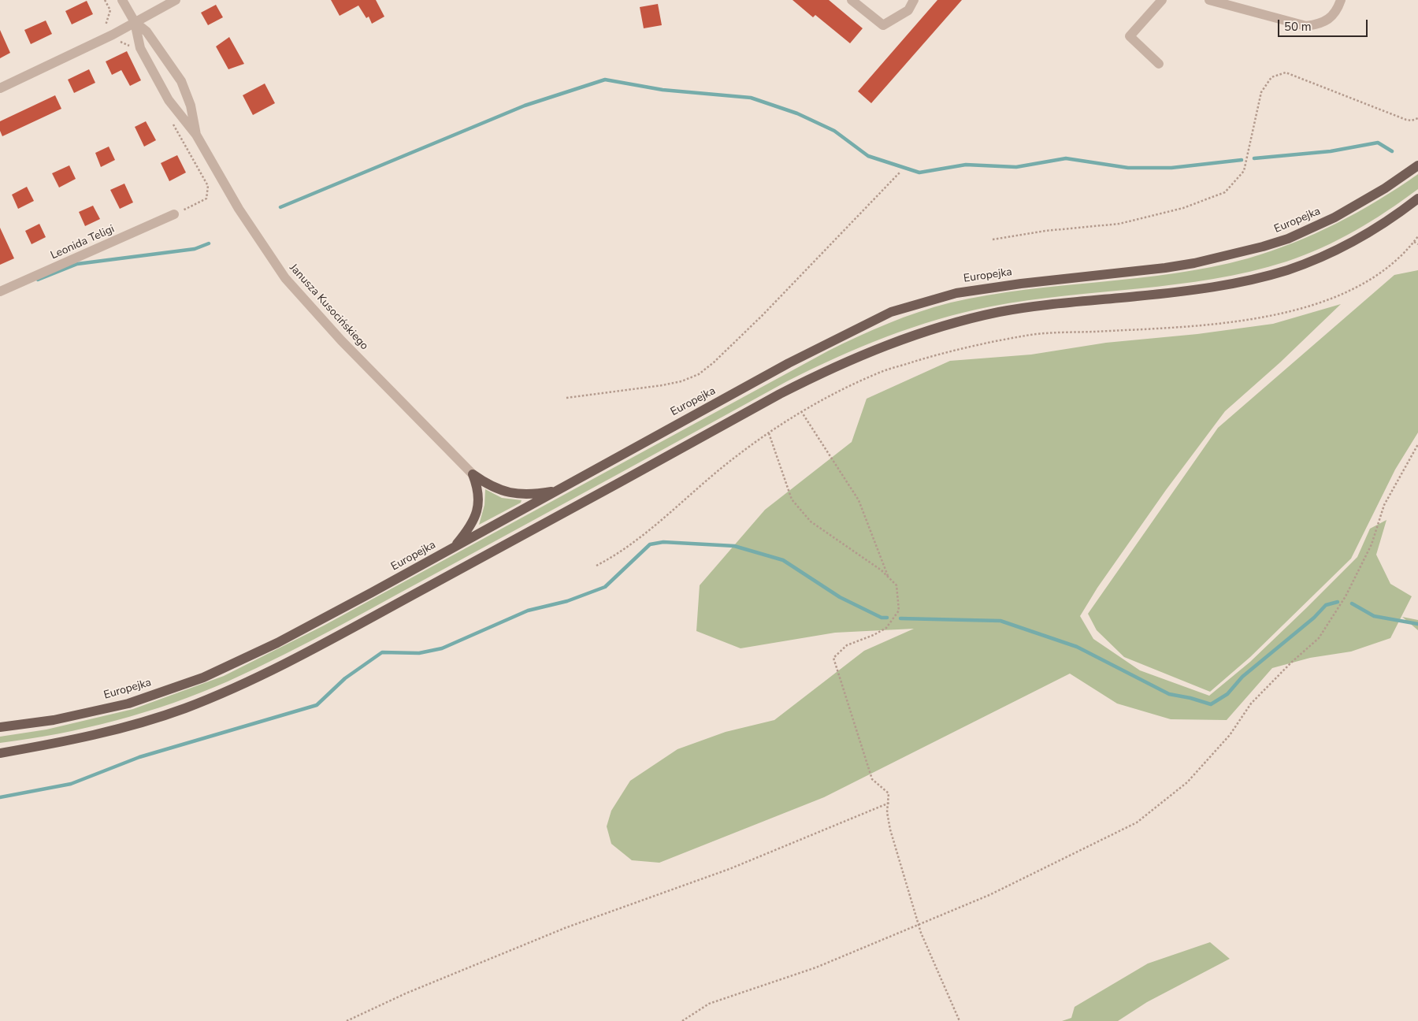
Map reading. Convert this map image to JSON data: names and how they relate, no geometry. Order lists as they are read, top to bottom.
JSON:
{
  "streets": {
    "main road": ["Europejka"],
    "street": ["Leonida Teligi", "Janusza Kusocińskiego"]
  },
  "scale_bar": "50 m"
}
